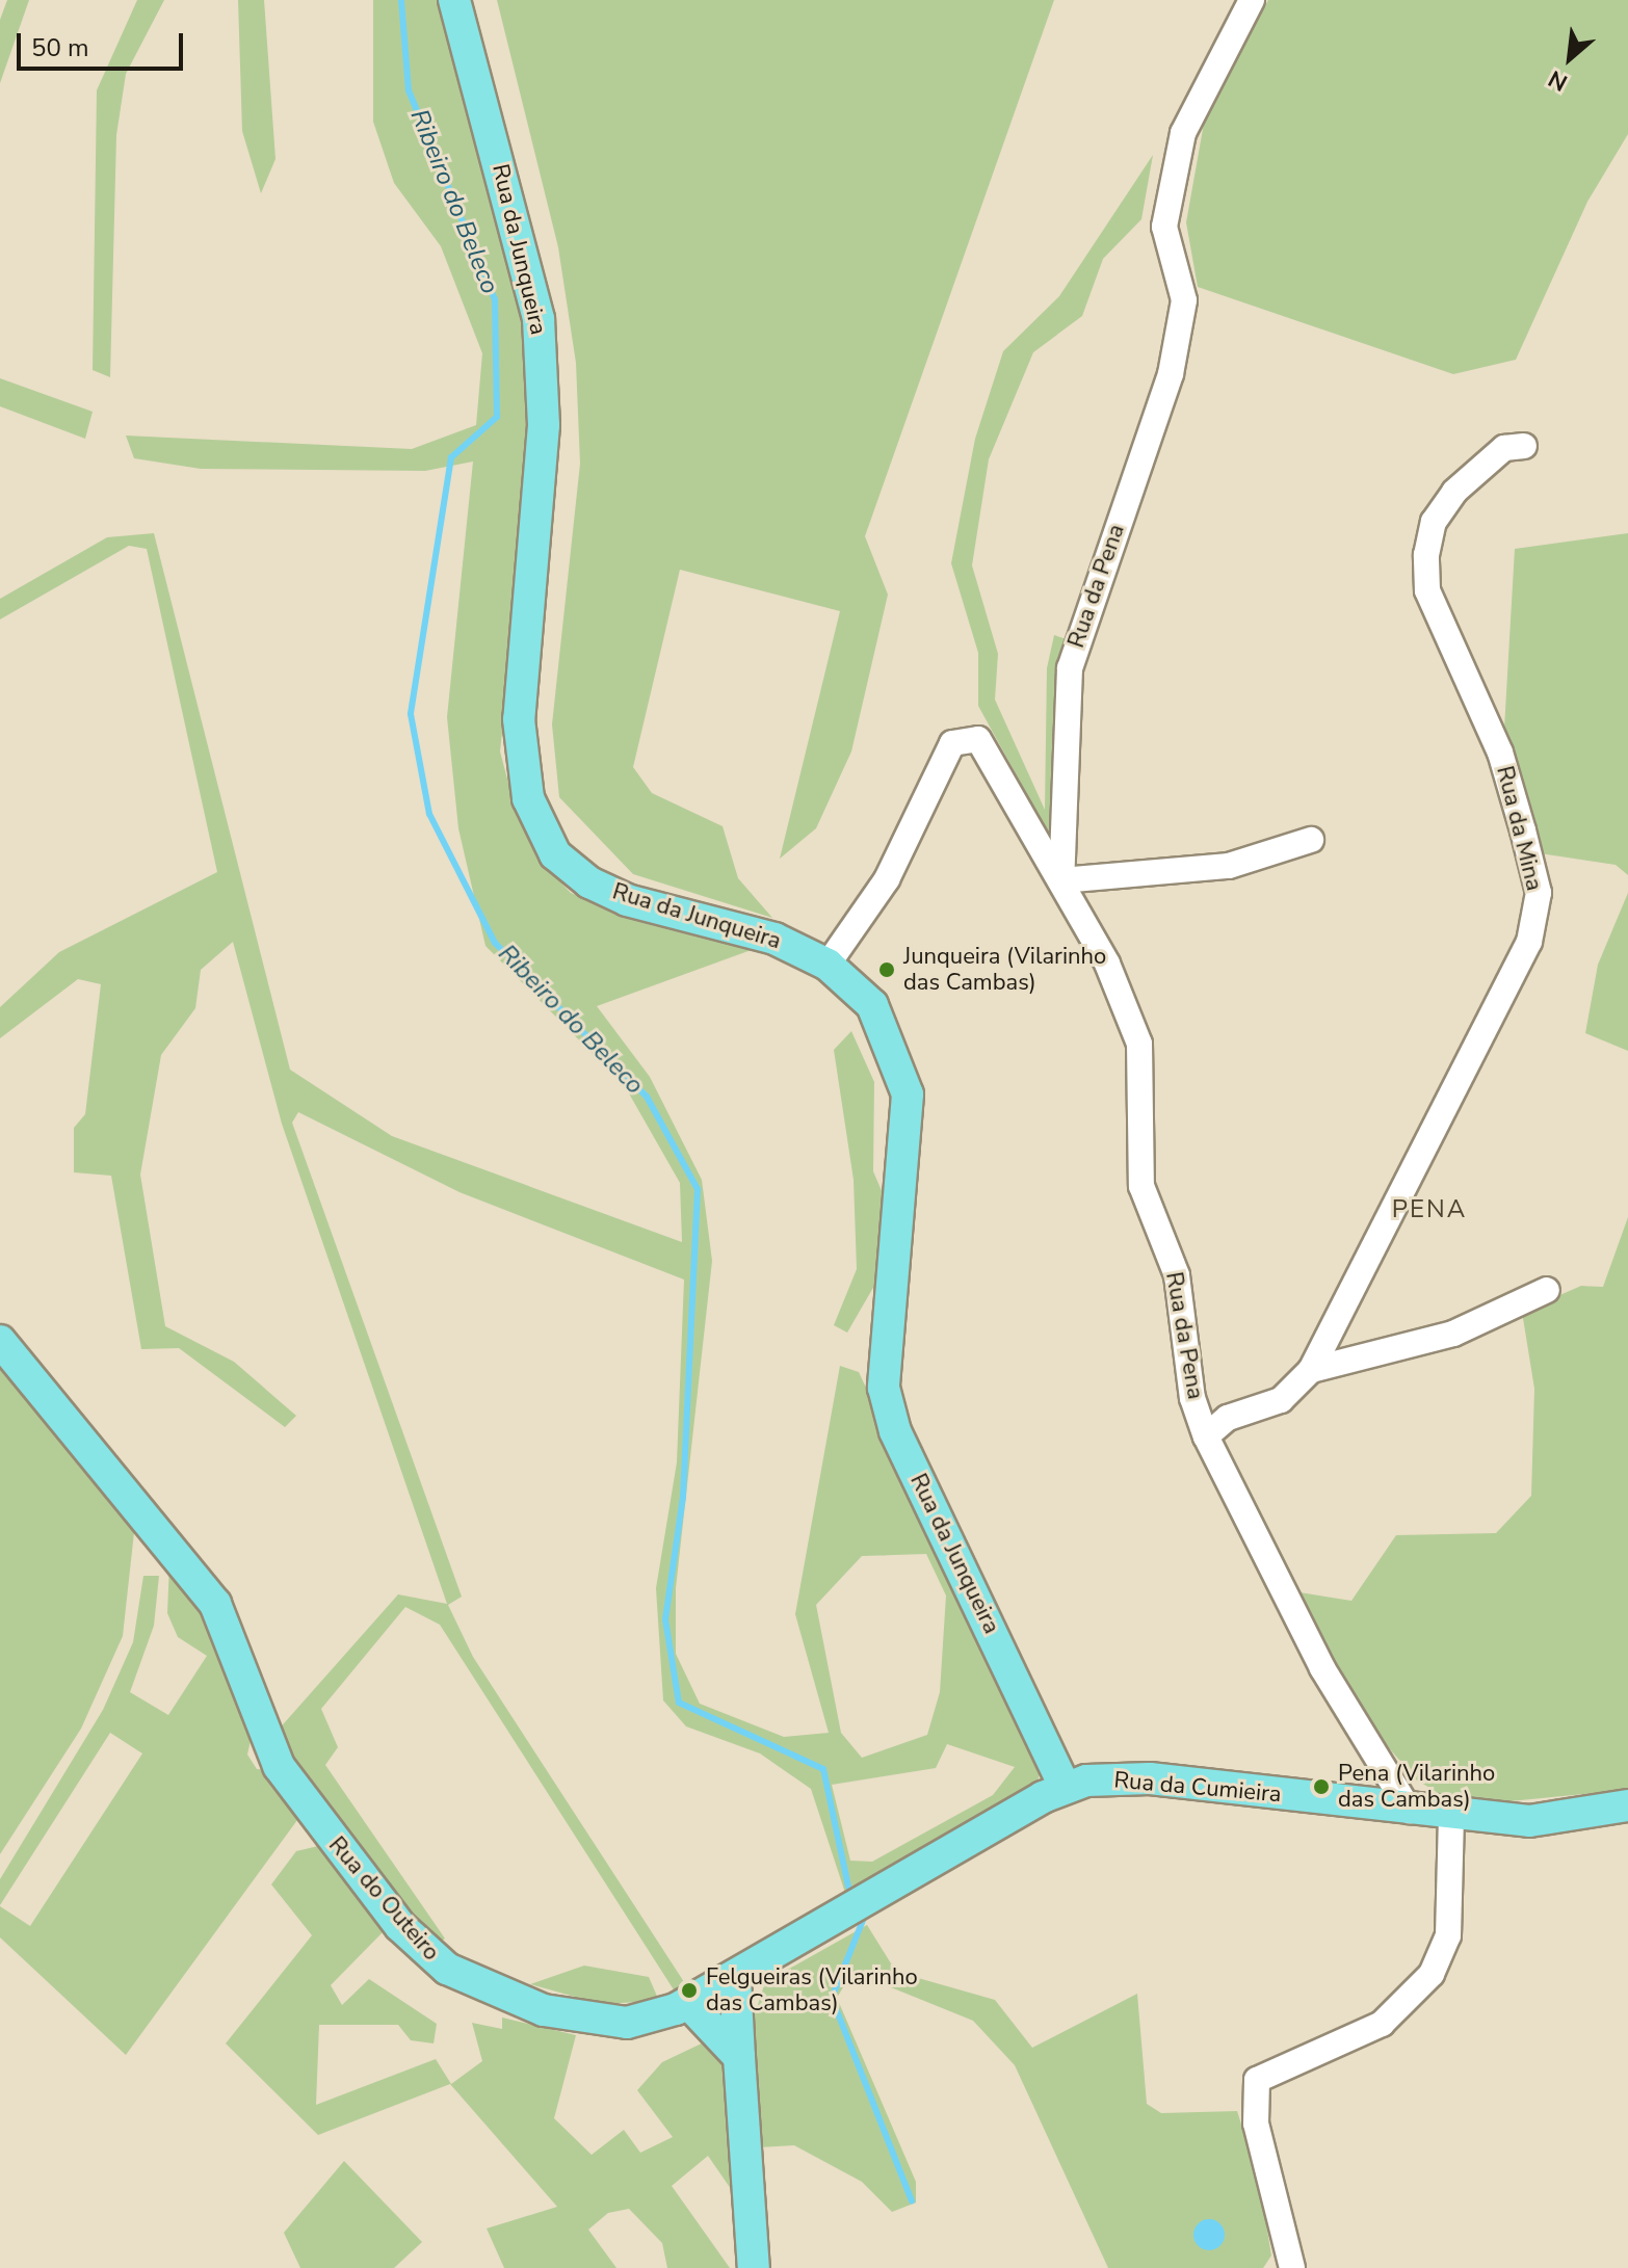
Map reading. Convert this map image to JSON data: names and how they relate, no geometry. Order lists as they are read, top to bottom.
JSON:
{
  "streets": {
    "main road": ["Rua da Junqueira", "Rua da Cumieira", "Rua do Outeiro"],
    "street": ["Rua da Pena", "Rua da Mina"]
  },
  "crossings": [
    ["Rua da Junqueira", "Rua da Pena"],
    ["Rua da Junqueira", "Rua da Cumieira"],
    ["Rua da Junqueira", "Rua do Outeiro"],
    ["Rua da Pena", "Rua da Cumieira"],
    ["Rua da Cumieira", "Rua do Outeiro"]
  ],
  "districts": ["PENA"],
  "water": ["Ribeiro do Beleco"],
  "places": ["Junqueira (Vilarinho das Cambas)", "Pena (Vilarinho das Cambas)", "Felgueiras (Vilarinho das Cambas)"],
  "scale_bar": "50 m",
  "north": "bottom left"
}
